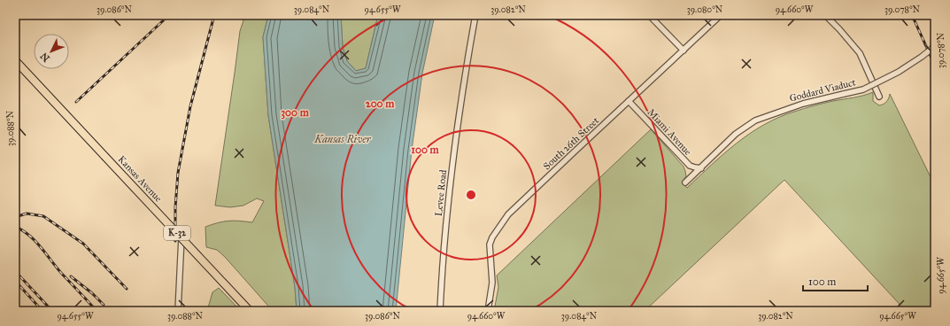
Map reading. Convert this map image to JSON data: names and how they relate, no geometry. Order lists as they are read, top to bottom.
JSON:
{
  "streets": {
    "main road": ["Kansas Avenue", "K-32"],
    "street": [
      "Goddard Viaduct",
      "Miami Avenue",
      "South 26th Street",
      "Levee Road"
    ]
  },
  "crossings": [
    ["Goddard Viaduct", "Miami Avenue"],
    ["Miami Avenue", "South 26th Street"]
  ],
  "water": ["Kansas River"],
  "scale_bar": "100 m",
  "north": "bottom left",
  "coordinates": [
    "39.086°N",
    "39.084°N",
    "94.655°W",
    "39.082°N",
    "39.080°N",
    "94.660°W",
    "39.078°N",
    "39.088°N",
    "94.665°W"
  ],
  "rings": ["200 m", "300 m", "100 m"]
}
